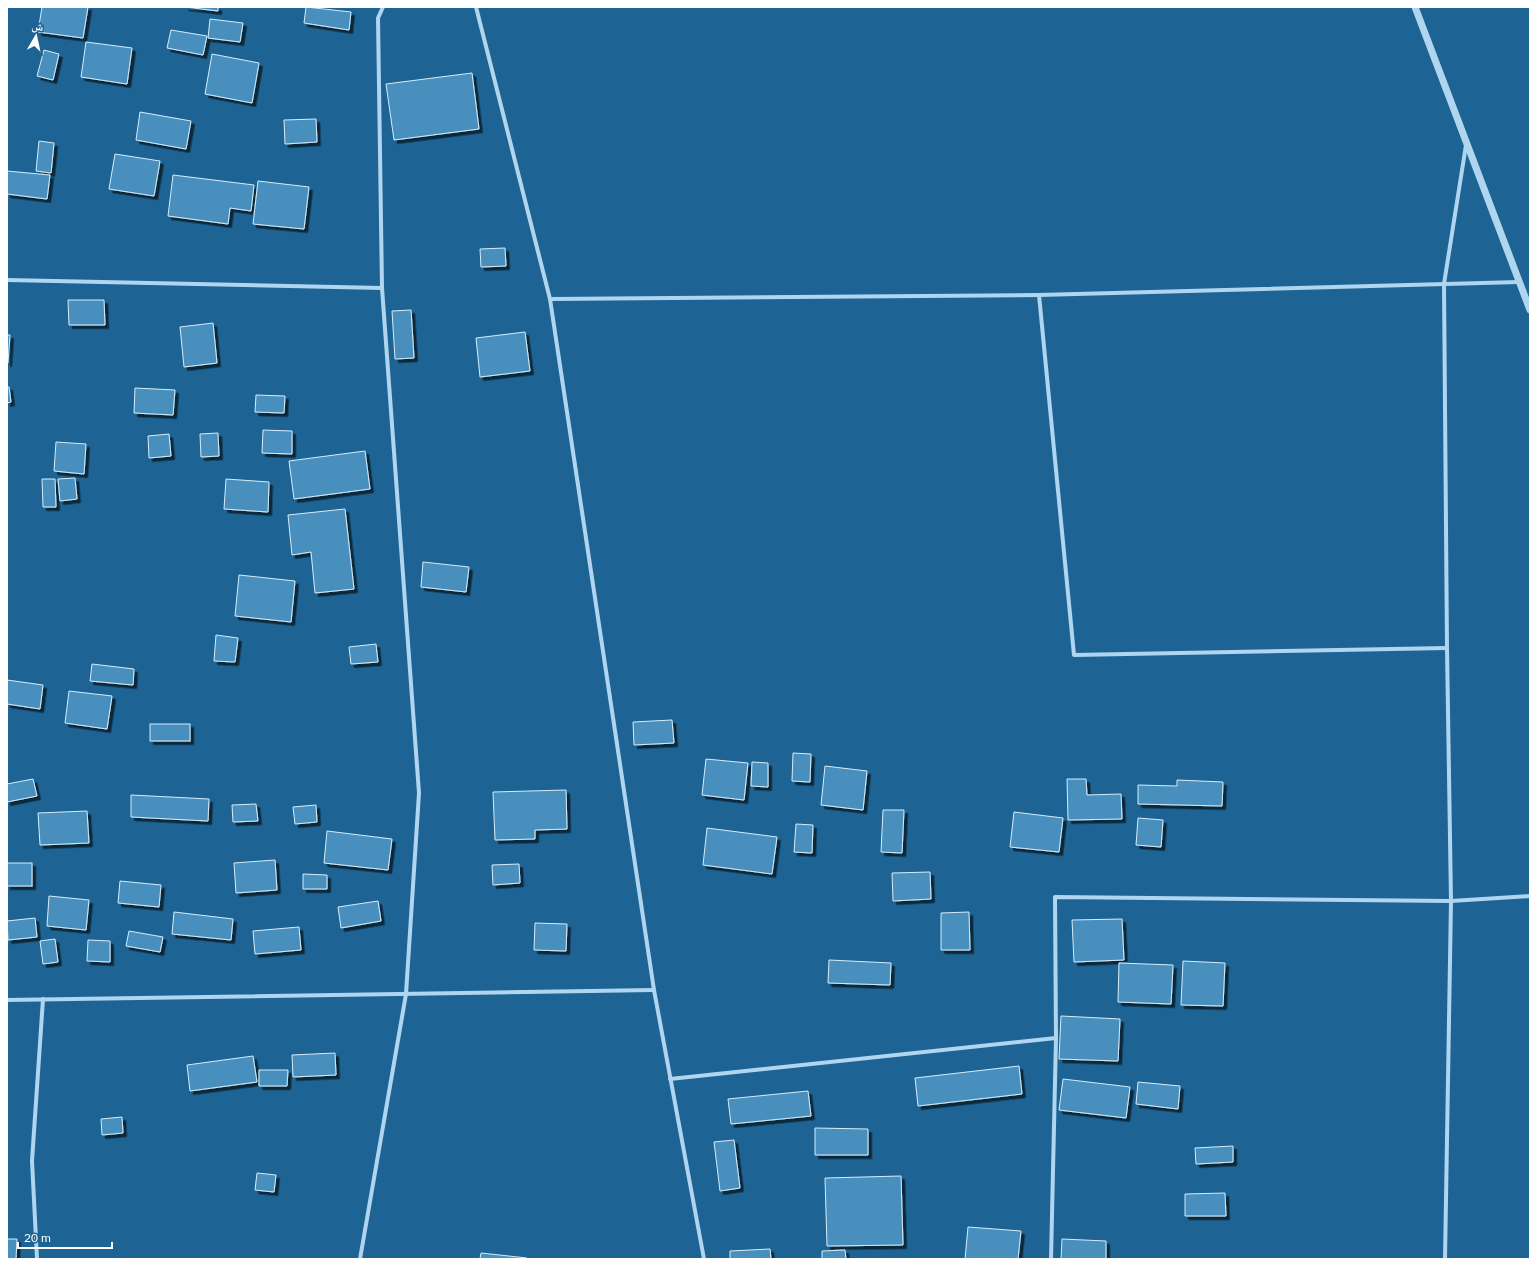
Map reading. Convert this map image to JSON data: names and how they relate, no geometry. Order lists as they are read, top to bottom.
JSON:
{
  "scale_bar": "20 m",
  "north": "top"
}
